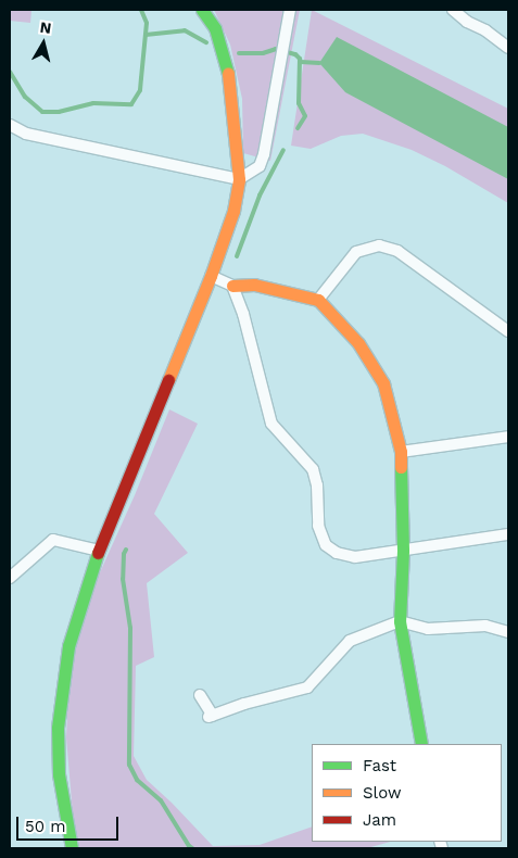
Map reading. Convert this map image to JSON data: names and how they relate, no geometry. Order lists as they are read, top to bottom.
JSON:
{
  "legend": ["Fast", "Slow", "Jam"],
  "scale_bar": "50 m",
  "north": "top"
}
